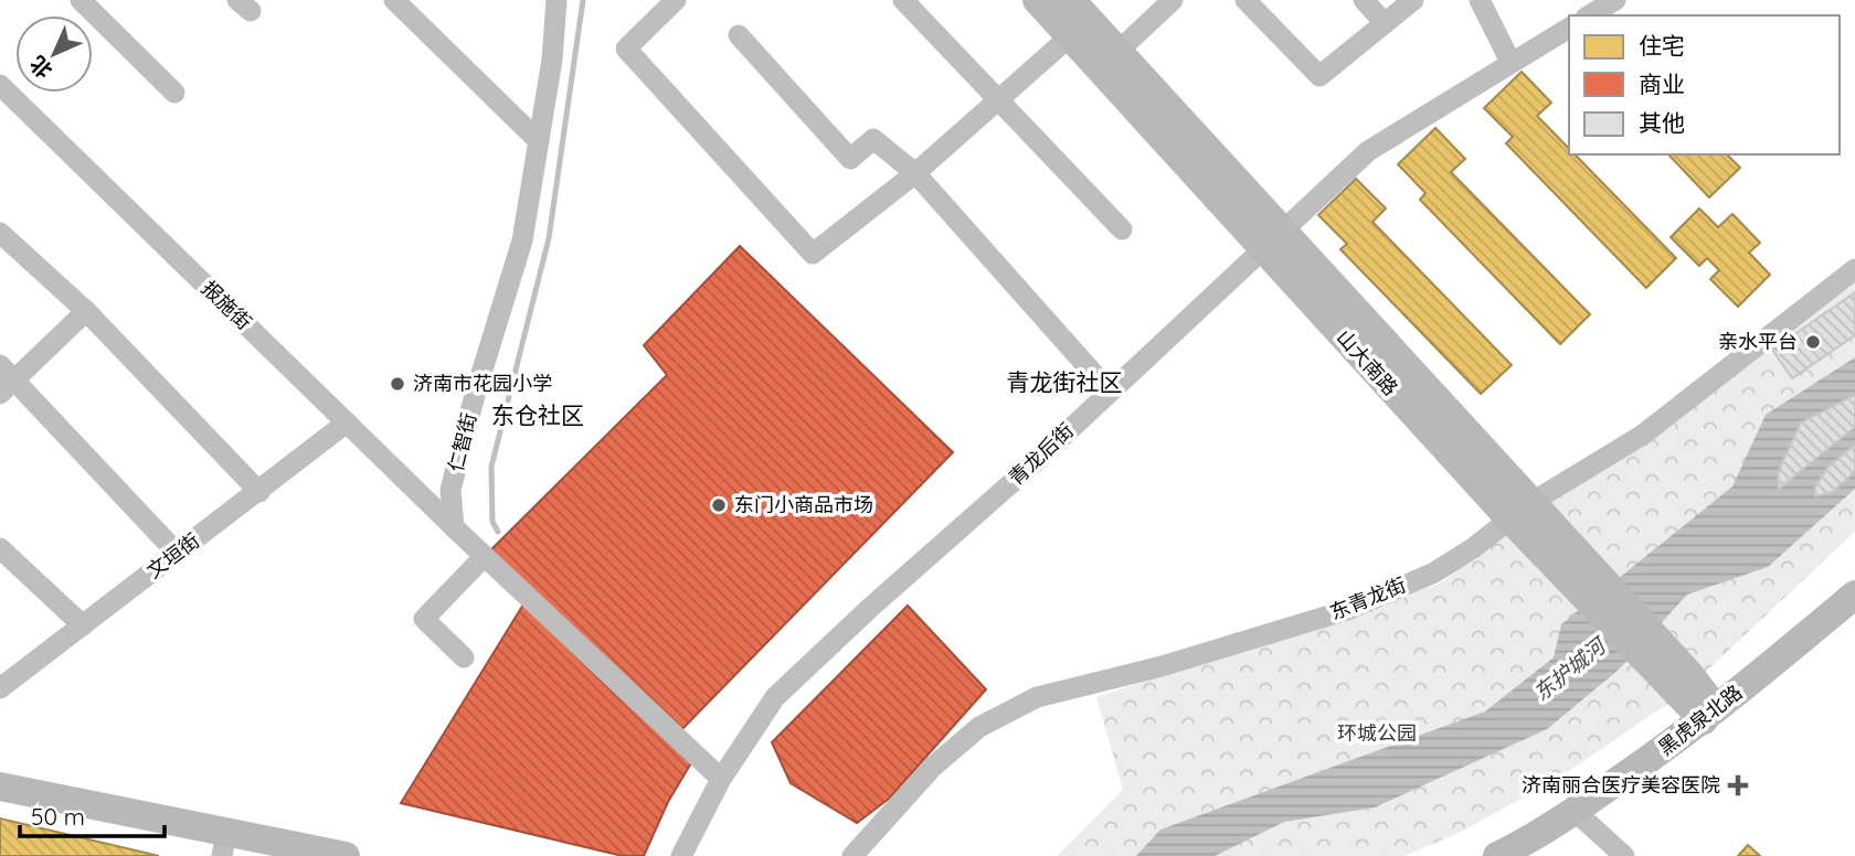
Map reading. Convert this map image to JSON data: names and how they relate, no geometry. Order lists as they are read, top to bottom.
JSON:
{
  "streets": {
    "main road": ["山大南路", "黑虎泉北路"],
    "street": [
      "报施街",
      "仁智街",
      "青龙后街",
      "文垣街",
      "东青龙街"
    ]
  },
  "crossings": [
    ["报施街", "仁智街"],
    ["报施街", "文垣街"],
    ["山大南路", "青龙后街"],
    ["山大南路", "东青龙街"],
    ["山大南路", "黑虎泉北路"]
  ],
  "districts": ["青龙街社区", "东仓社区"],
  "water": ["东护城河"],
  "parks": ["环城公园"],
  "places": {
    "other": ["亲水平台", "济南市花园小学", "东门小商品市场"],
    "health": ["济南丽合医疗美容医院"]
  },
  "legend": ["住宅", "商业", "其他"],
  "scale_bar": "50 m",
  "north": "bottom left"
}
